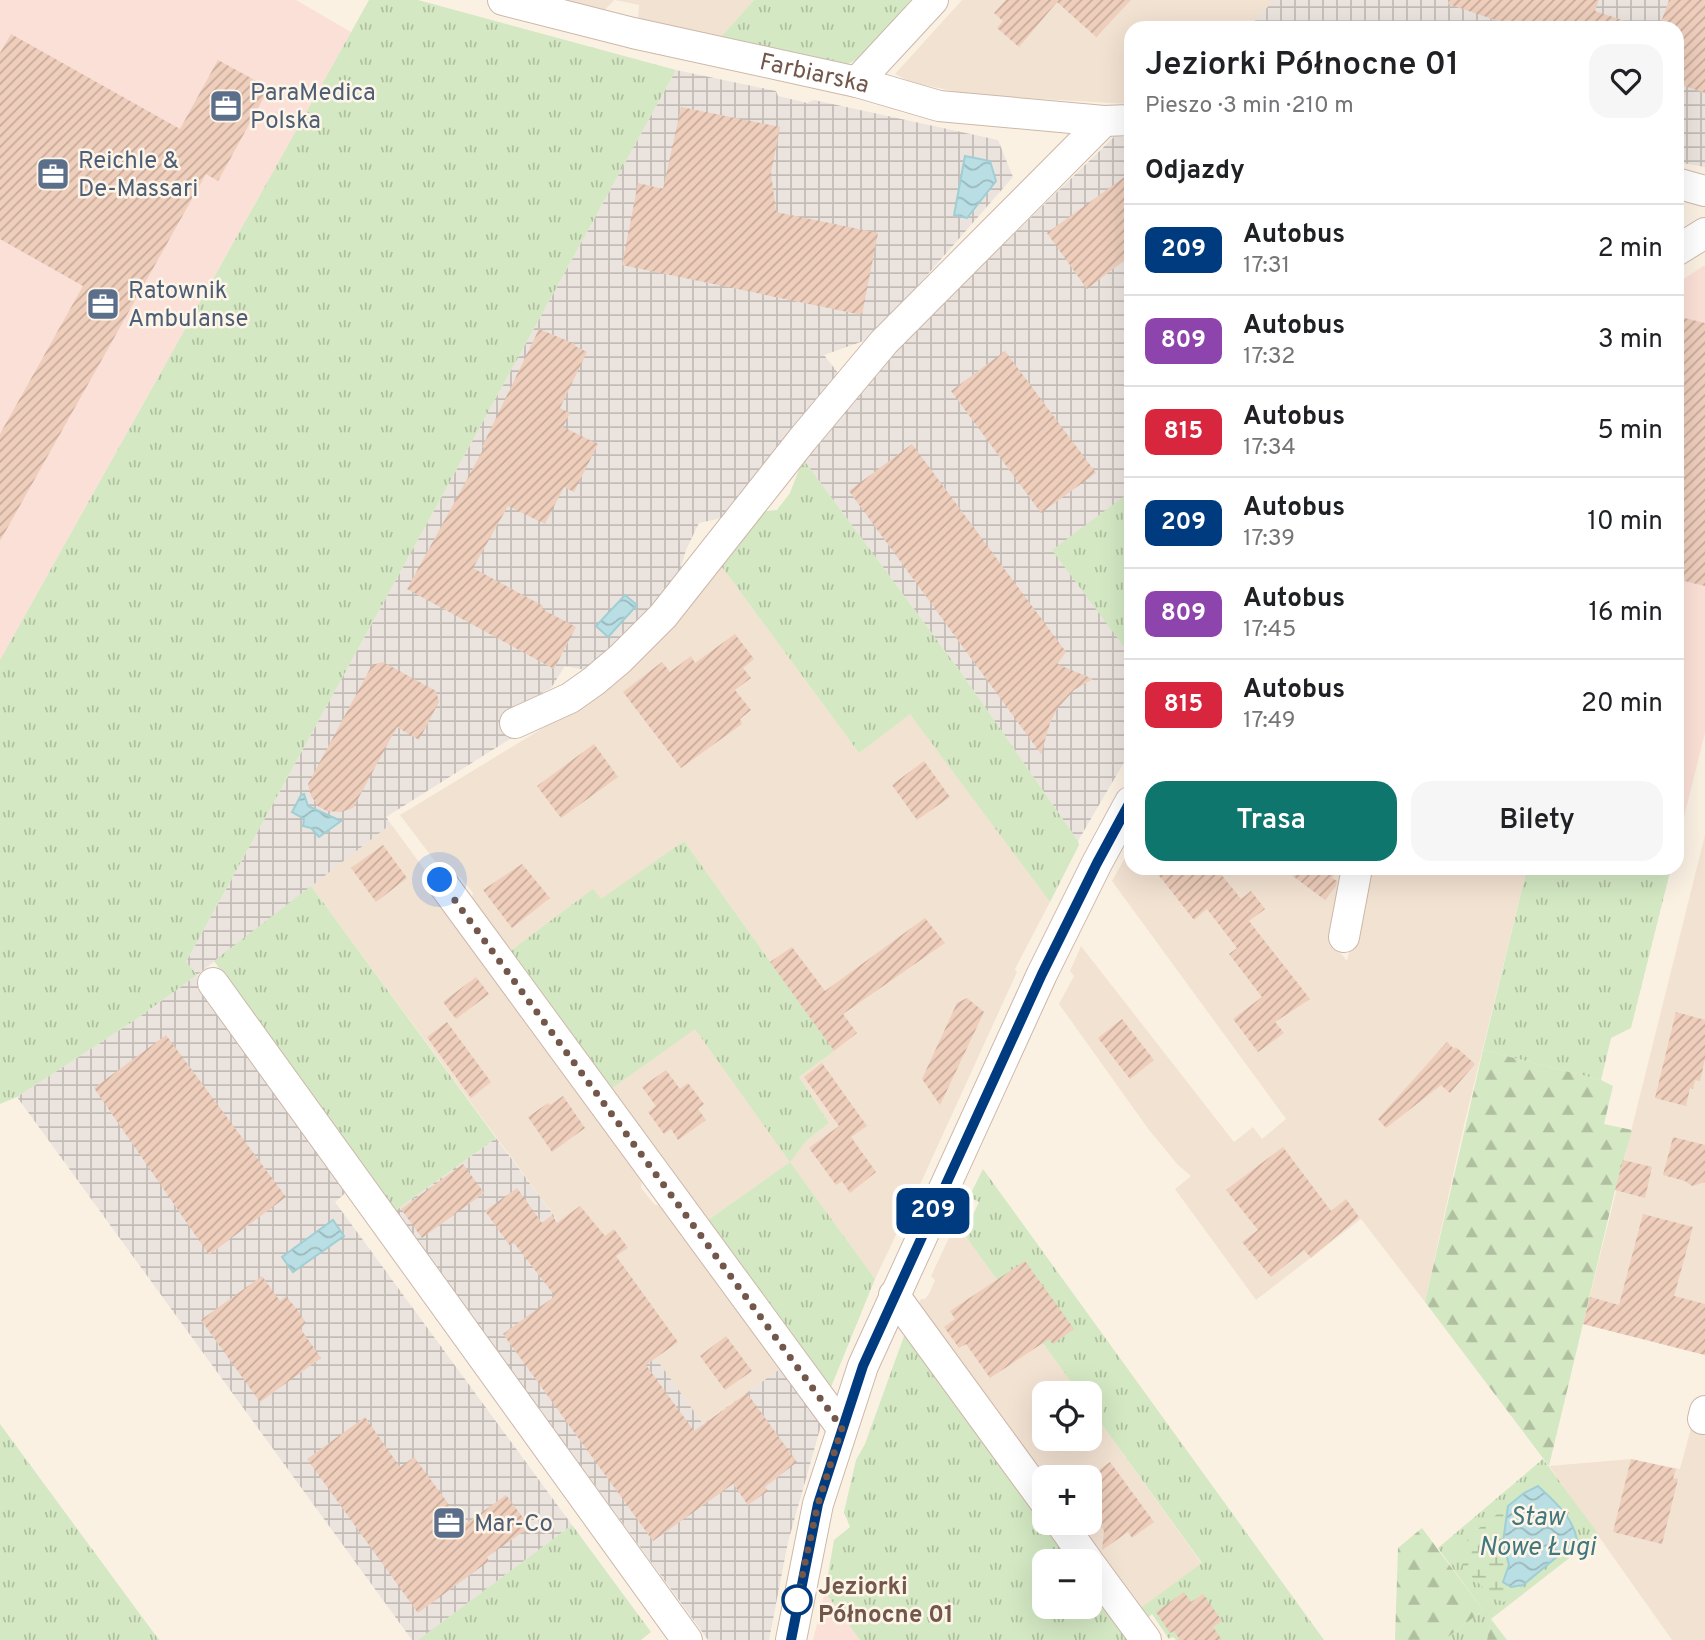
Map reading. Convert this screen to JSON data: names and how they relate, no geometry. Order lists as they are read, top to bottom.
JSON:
{
  "streets": {
    "street": ["Farbiarska"]
  },
  "water": ["Staw Nowe Ługi"],
  "places": {
    "office": [
      "ParaMedica Polska",
      "Reichle & De-Massari",
      "Ratownik Ambulanse",
      "Mar-Co"
    ],
    "other": ["Jeziorki Północne 01"]
  },
  "lines": ["bus line 209"],
  "page": {
    "on_map": "209",
    "heading": [
      ["Jeziorki Północne 01", "Pieszo · 3 min · 210 m"],
      "Odjazdy"
    ],
    "list": [
      {
        "mark": "209",
        "name": "Autobus",
        "note": "17:31",
        "value": "2 min"
      },
      {
        "mark": "809",
        "name": "Autobus",
        "note": "17:32",
        "value": "3 min"
      },
      {
        "mark": "815",
        "name": "Autobus",
        "note": "17:34",
        "value": "5 min"
      },
      {
        "mark": "209",
        "name": "Autobus",
        "note": "17:39",
        "value": "10 min"
      },
      {
        "mark": "809",
        "name": "Autobus",
        "note": "17:45",
        "value": "16 min"
      },
      {
        "mark": "815",
        "name": "Autobus",
        "note": "17:49",
        "value": "20 min"
      }
    ],
    "buttons": ["Trasa", "Bilety"],
    "map_buttons": ["+", "−"]
  }
}
